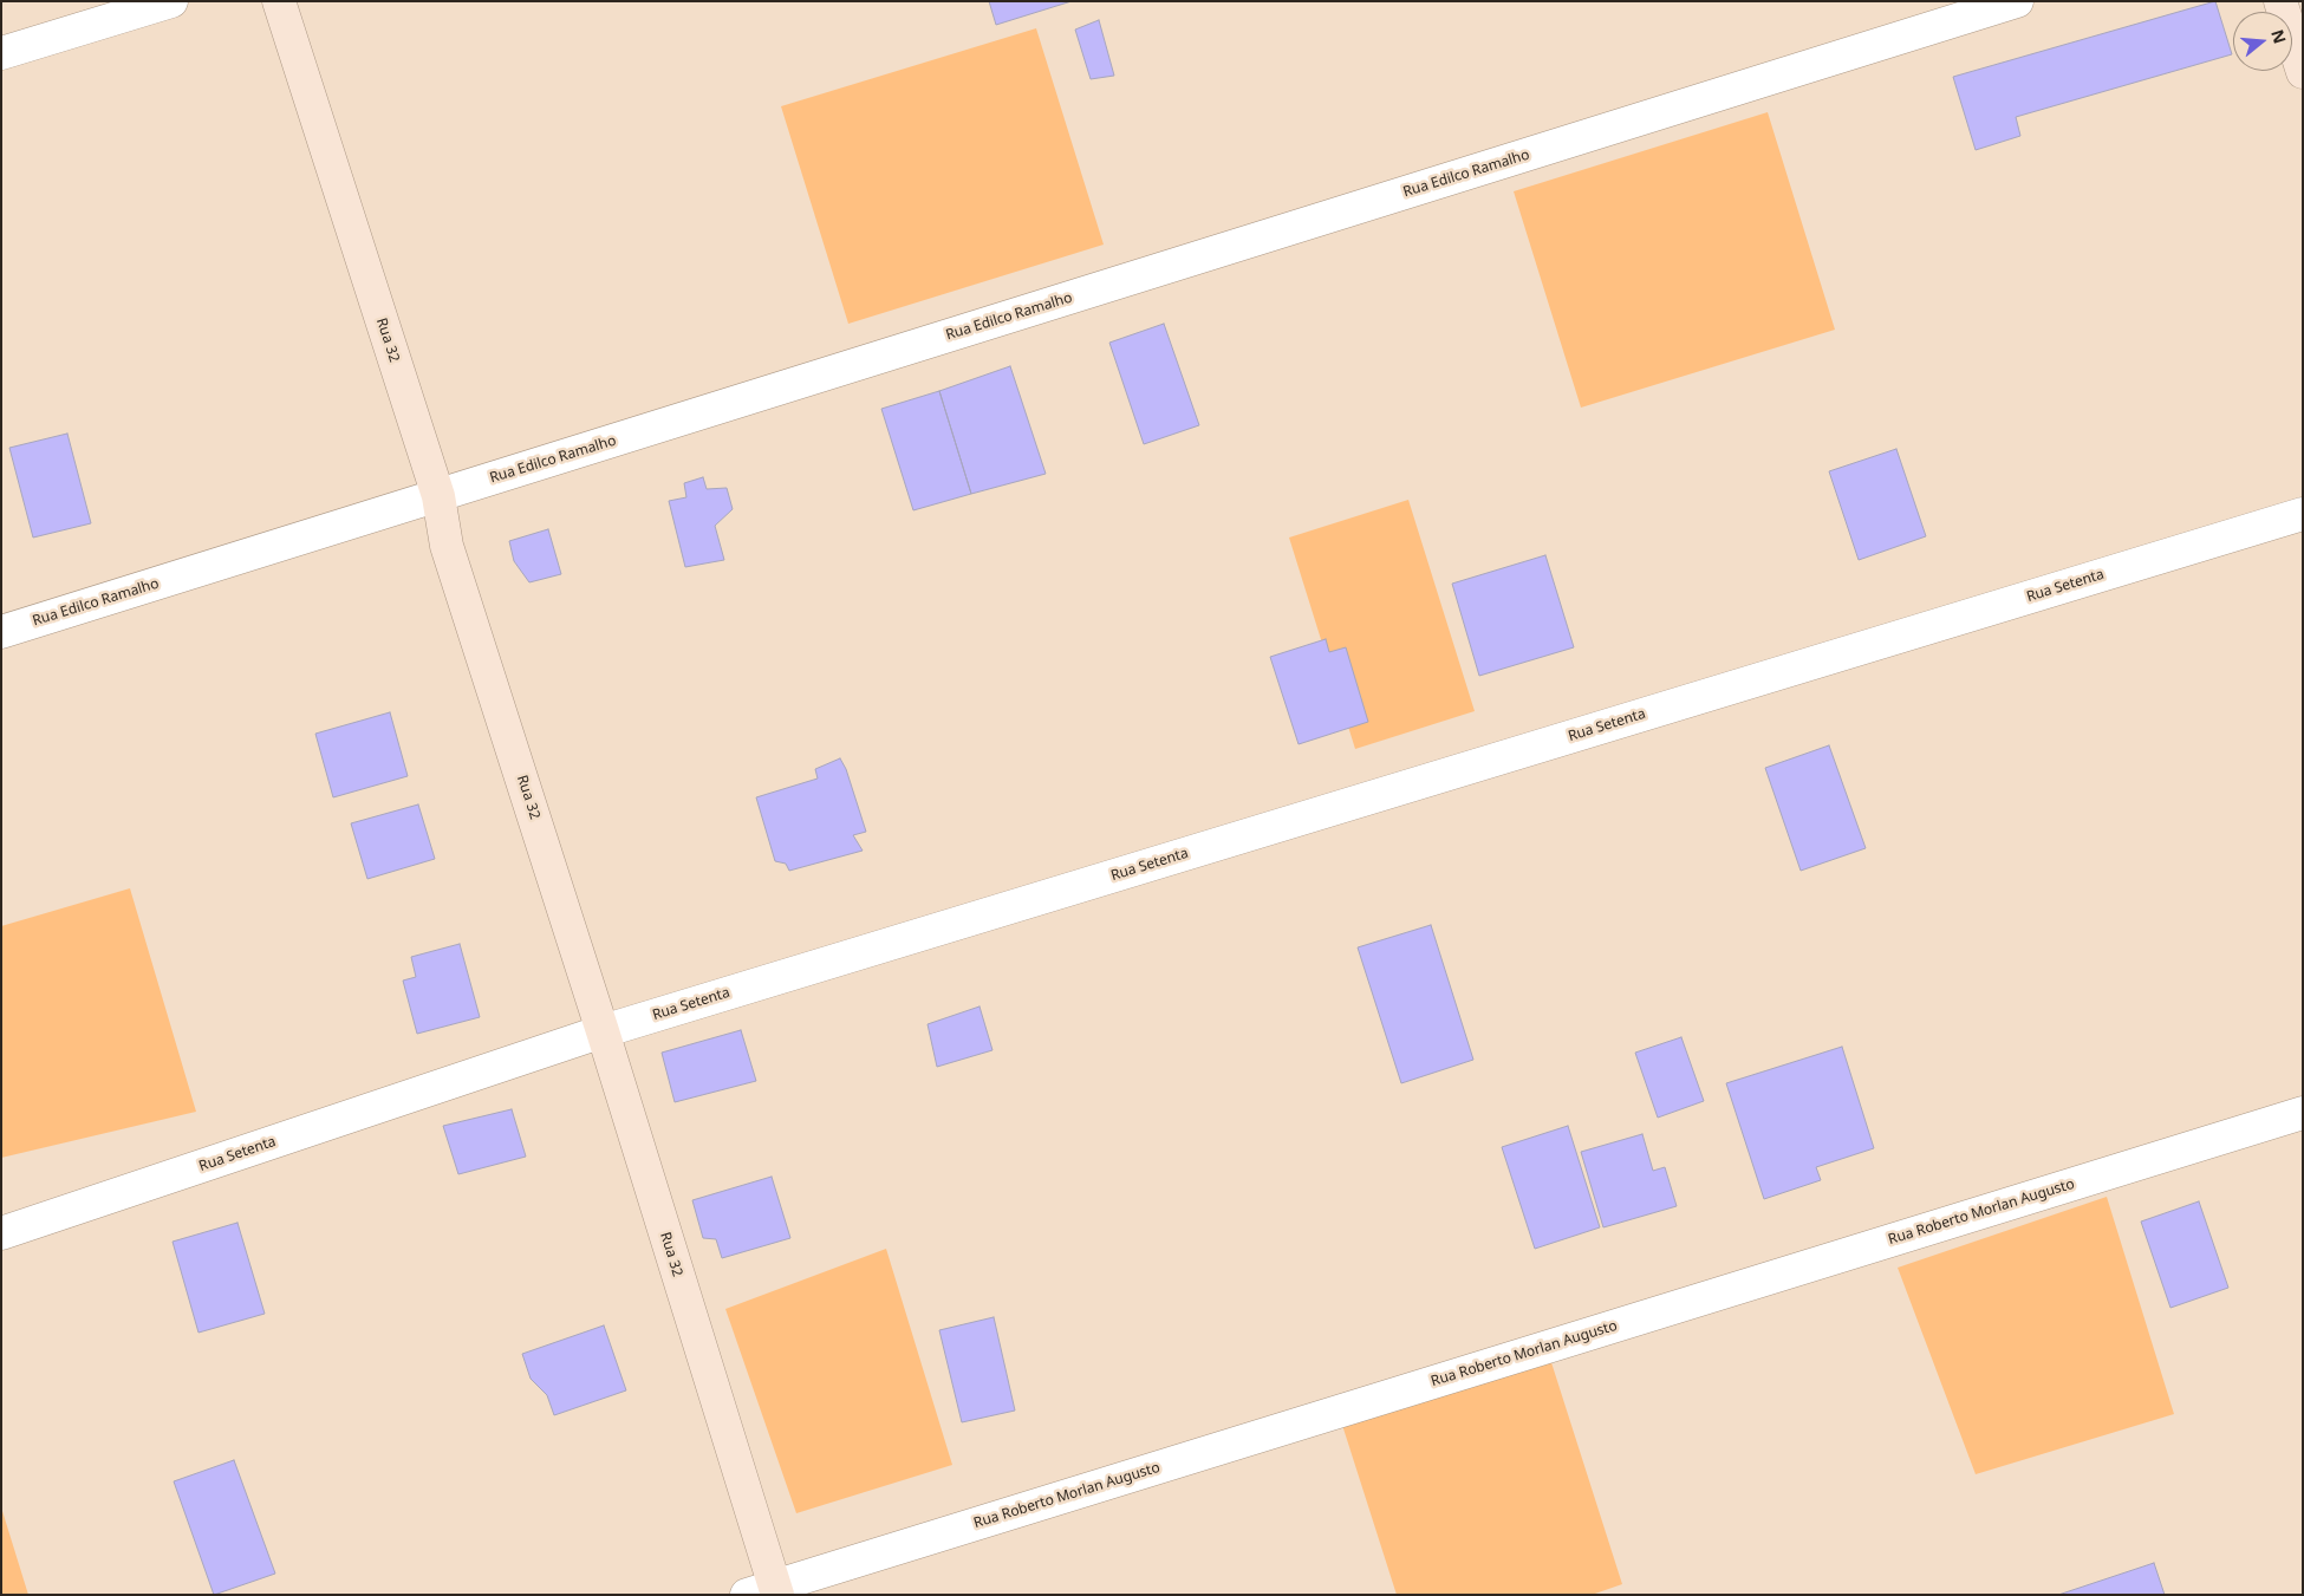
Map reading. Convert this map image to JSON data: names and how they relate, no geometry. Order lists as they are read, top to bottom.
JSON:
{
  "streets": {
    "main road": ["Rua 32"],
    "street": ["Rua Edilco Ramalho", "Rua Setenta", "Rua Roberto Morlan Augusto"]
  },
  "crossings": [
    ["Rua Edilco Ramalho", "Rua 32"],
    ["Rua 32", "Rua Setenta"],
    ["Rua 32", "Rua Roberto Morlan Augusto"]
  ],
  "north": "right"
}
